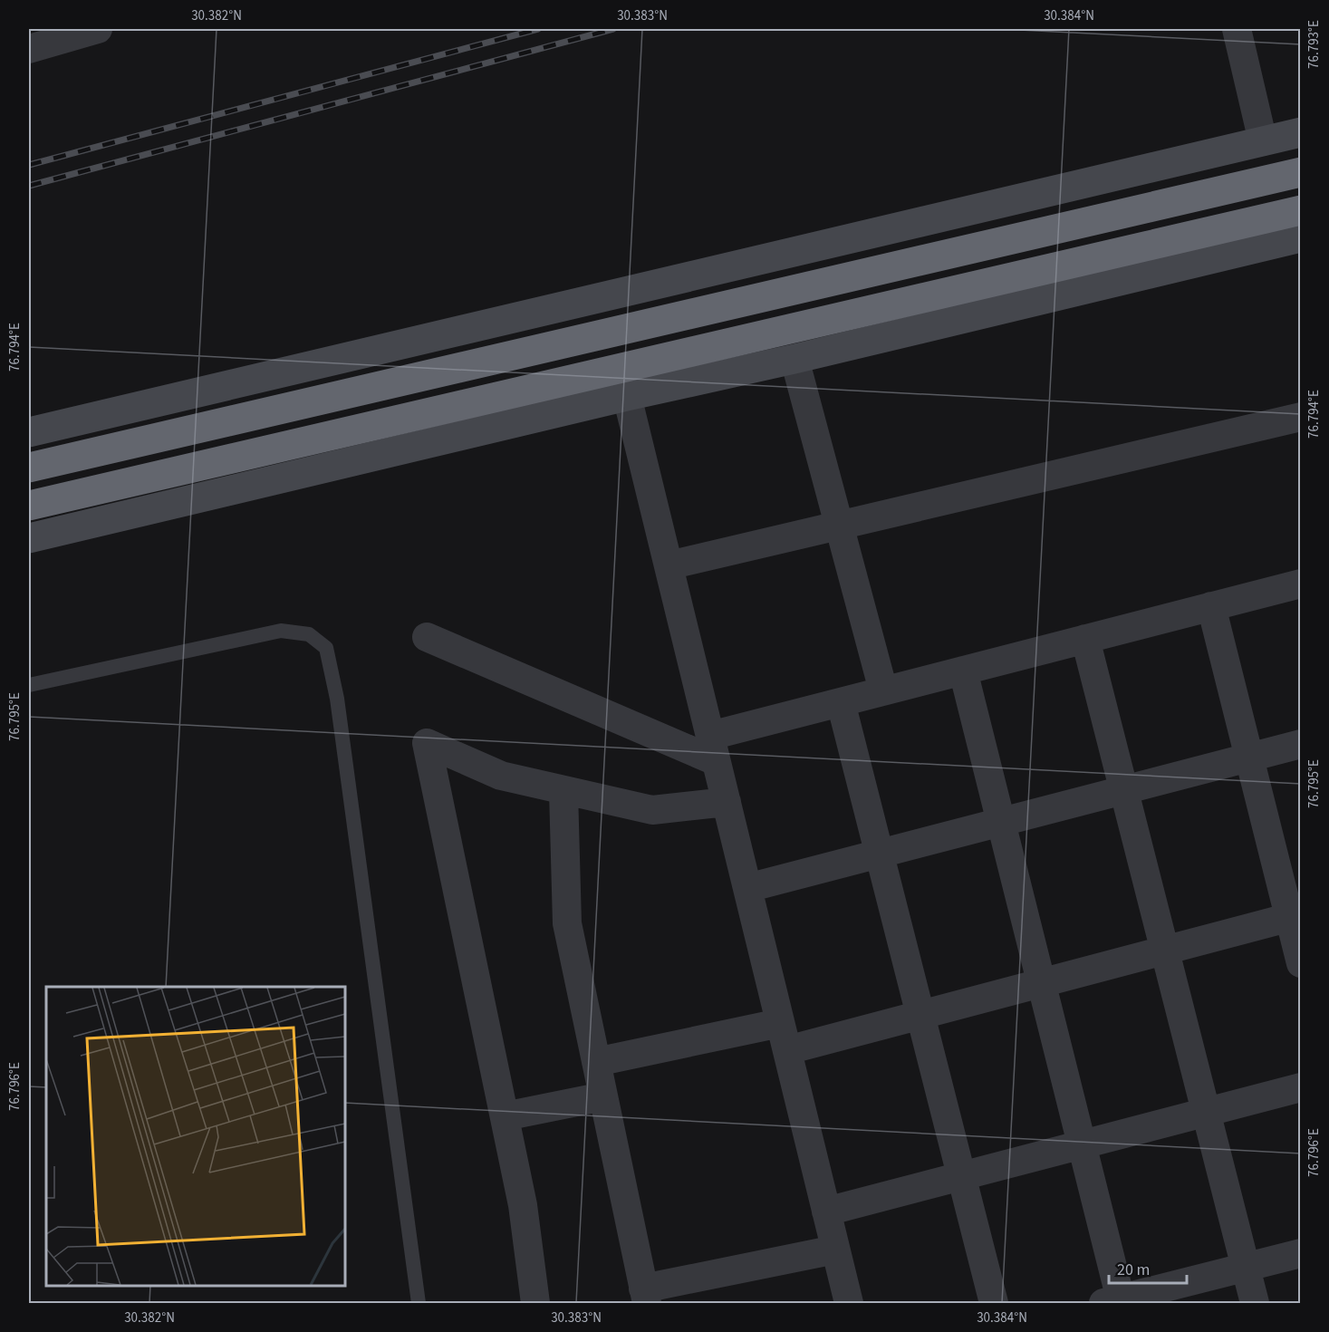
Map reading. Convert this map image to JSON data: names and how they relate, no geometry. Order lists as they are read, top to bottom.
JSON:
{
  "scale_bar": "20 m",
  "coordinates": [
    "30.382°N",
    "30.383°N",
    "30.384°N",
    "76.793°E",
    "76.794°E",
    "76.795°E",
    "76.796°E"
  ]
}
